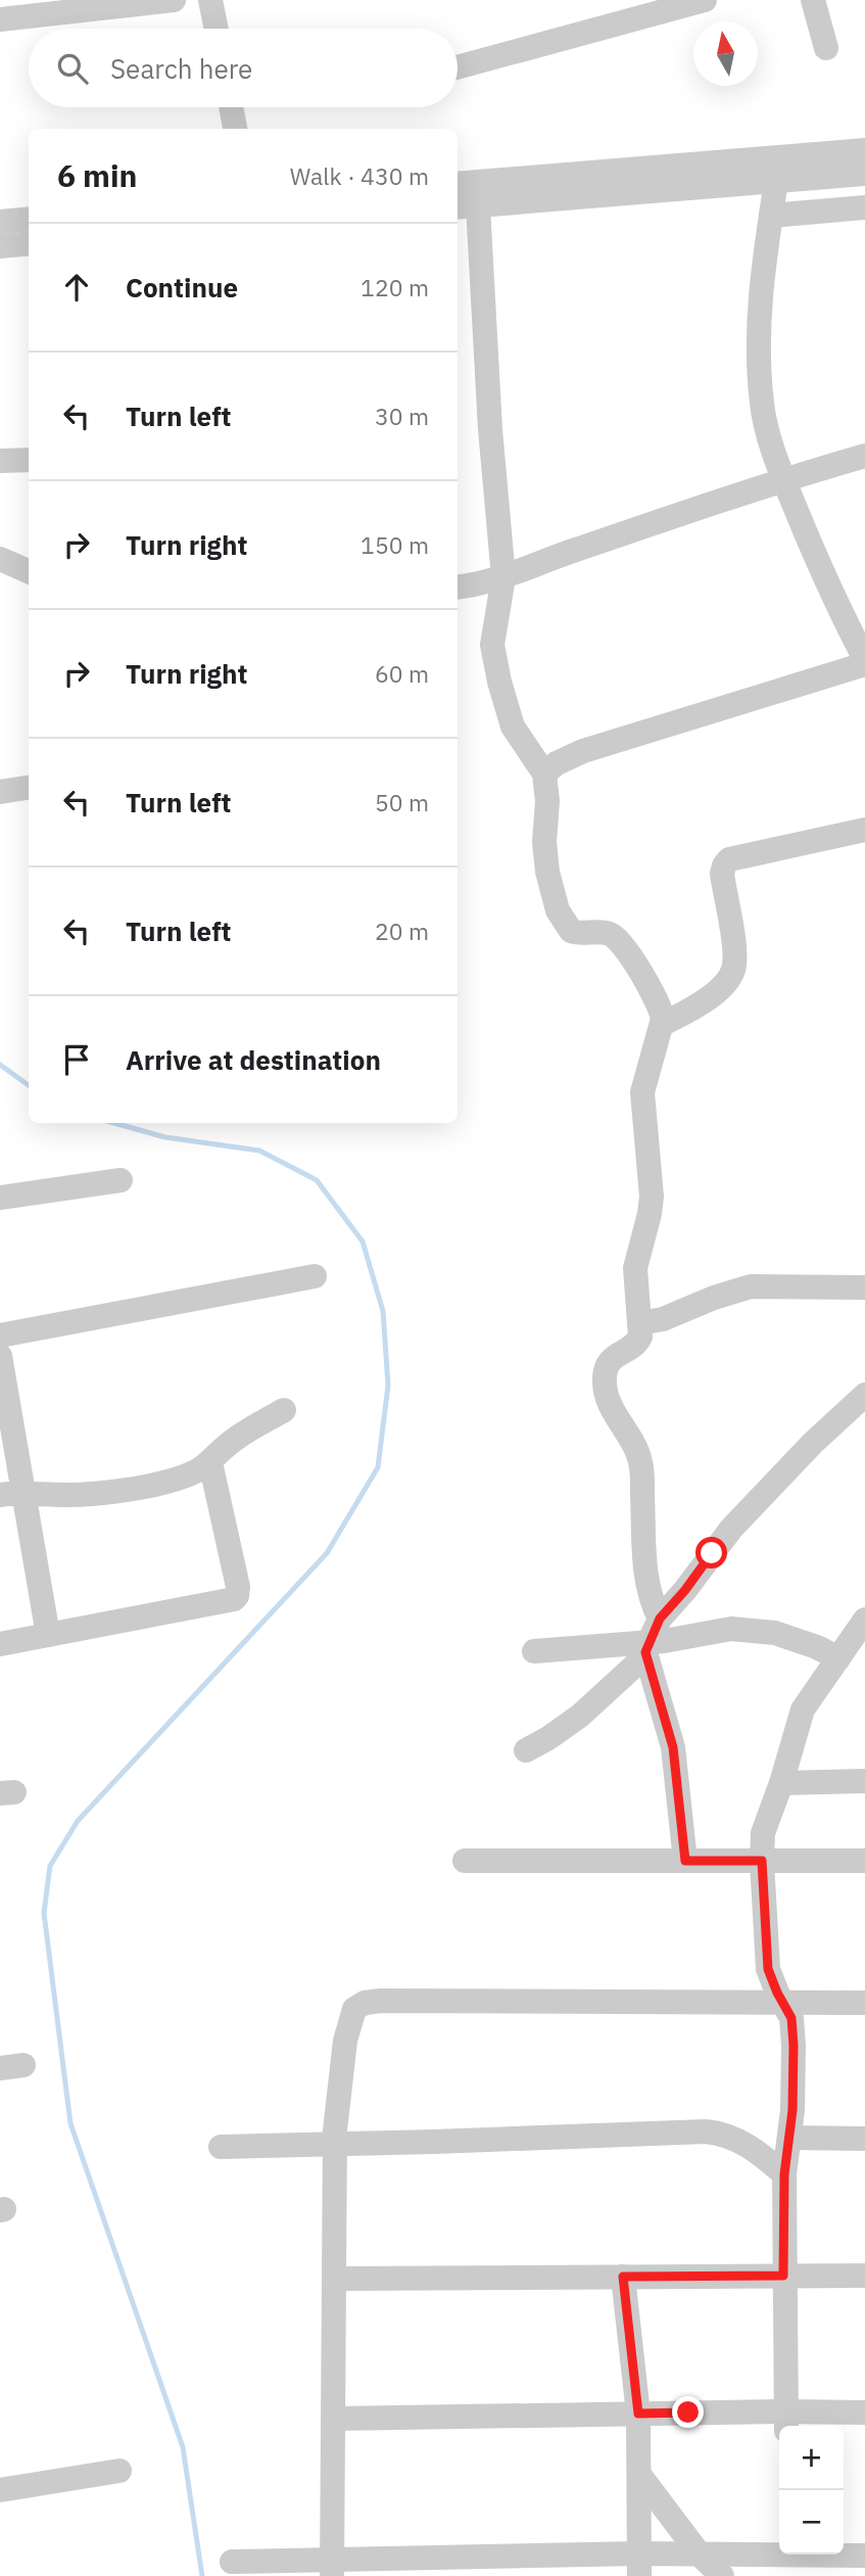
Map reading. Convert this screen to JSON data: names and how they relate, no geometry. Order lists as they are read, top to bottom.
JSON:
{
  "north": "top",
  "page": {
    "search": "Search here",
    "heading": ["6 min", "Walk · 430 m"],
    "list": [
      ["Continue", "120 m"],
      ["Turn left", "30 m"],
      ["Turn right", "150 m"],
      ["Turn right", "60 m"],
      ["Turn left", "50 m"],
      ["Turn left", "20 m"],
      "Arrive at destination"
    ],
    "map_buttons": ["+", "−"]
  }
}
